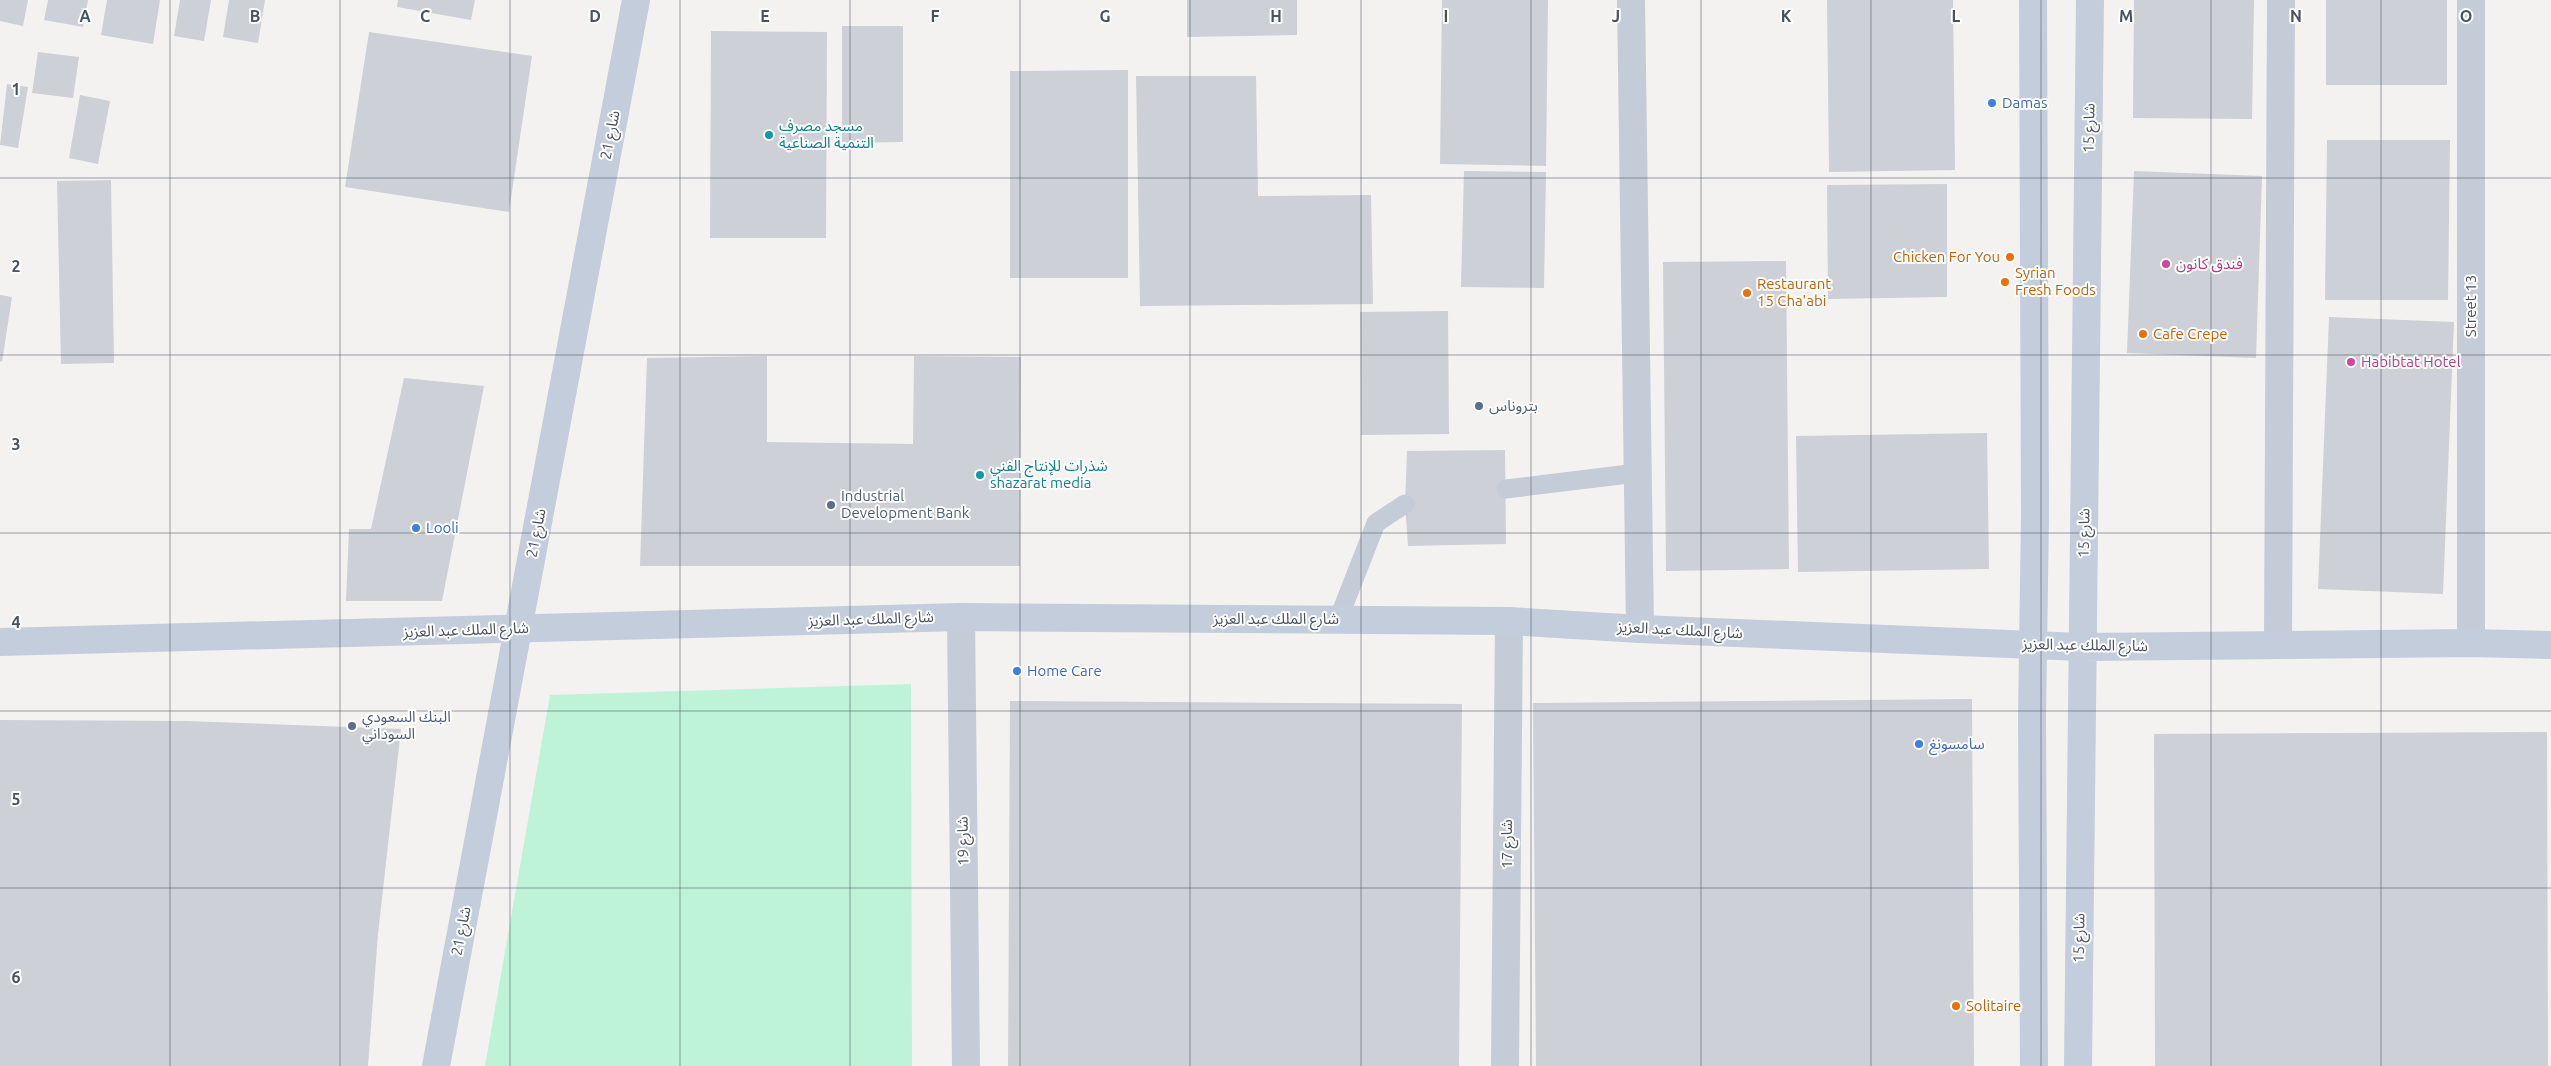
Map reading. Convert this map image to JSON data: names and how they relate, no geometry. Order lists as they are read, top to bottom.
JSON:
{
  "streets": {
    "street": [
      "شارع 15",
      "شارع 21",
      "Street 13",
      "شارع الملك عبد العزيز",
      "شارع 19",
      "شارع 17"
    ]
  },
  "crossings": [
    ["شارع 15", "شارع الملك عبد العزيز"],
    ["شارع 21", "شارع الملك عبد العزيز"],
    ["Street 13", "شارع الملك عبد العزيز"],
    ["شارع الملك عبد العزيز", "شارع 19"],
    ["شارع الملك عبد العزيز", "شارع 17"]
  ],
  "places": [
    "Damas",
    "مسجد مصرف التنمية الصناعية",
    "Chicken For You",
    "فندق كانون",
    "Syrian Fresh Foods",
    "Restaurant 15 Cha'abi",
    "Cafe Crepe",
    "Habibtat Hotel",
    "بتروناس",
    "شذرات للإنتاج الفني shazarat media",
    "Industrial Development Bank",
    "Looli",
    "Home Care",
    "البنك السعودي السوداني",
    "سامسونغ",
    "Solitaire"
  ],
  "grid": {
    "columns": [
      "A",
      "B",
      "C",
      "D",
      "E",
      "F",
      "G",
      "H",
      "I",
      "J",
      "K",
      "L",
      "M",
      "N",
      "O"
    ],
    "rows": [
      "1",
      "2",
      "3",
      "4",
      "5",
      "6"
    ]
  }
}
